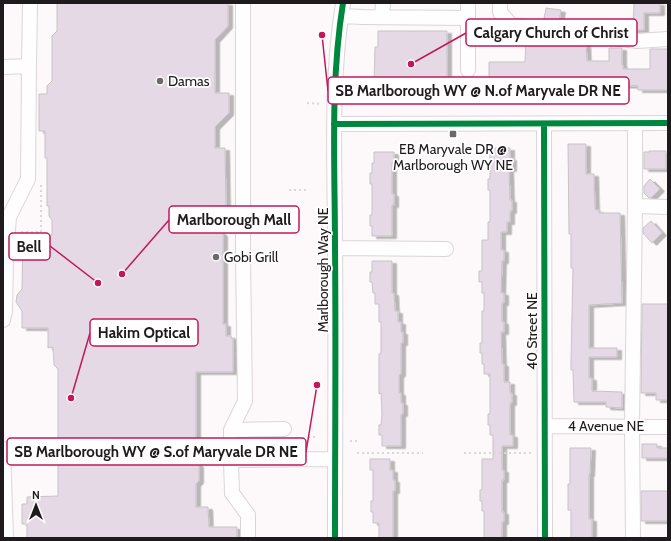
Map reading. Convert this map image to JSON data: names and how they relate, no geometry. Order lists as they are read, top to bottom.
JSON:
{
  "streets": {
    "street": ["Marlborough Way NE", "40 Street NE", "4 Avenue NE"]
  },
  "crossings": [
    ["40 Street NE", "4 Avenue NE"]
  ],
  "places": {
    "other": [
      "SB Marlborough WY @ N.of Maryvale DR NE",
      "Calgary Church of Christ",
      "Damas",
      "Gobi Grill",
      "Marlborough Mall",
      "Bell",
      "SB Marlborough WY @ S.of Maryvale DR NE",
      "Hakim Optical"
    ],
    "transit": ["EB Maryvale DR @ Marlborough WY NE"]
  },
  "north": "top"
}
